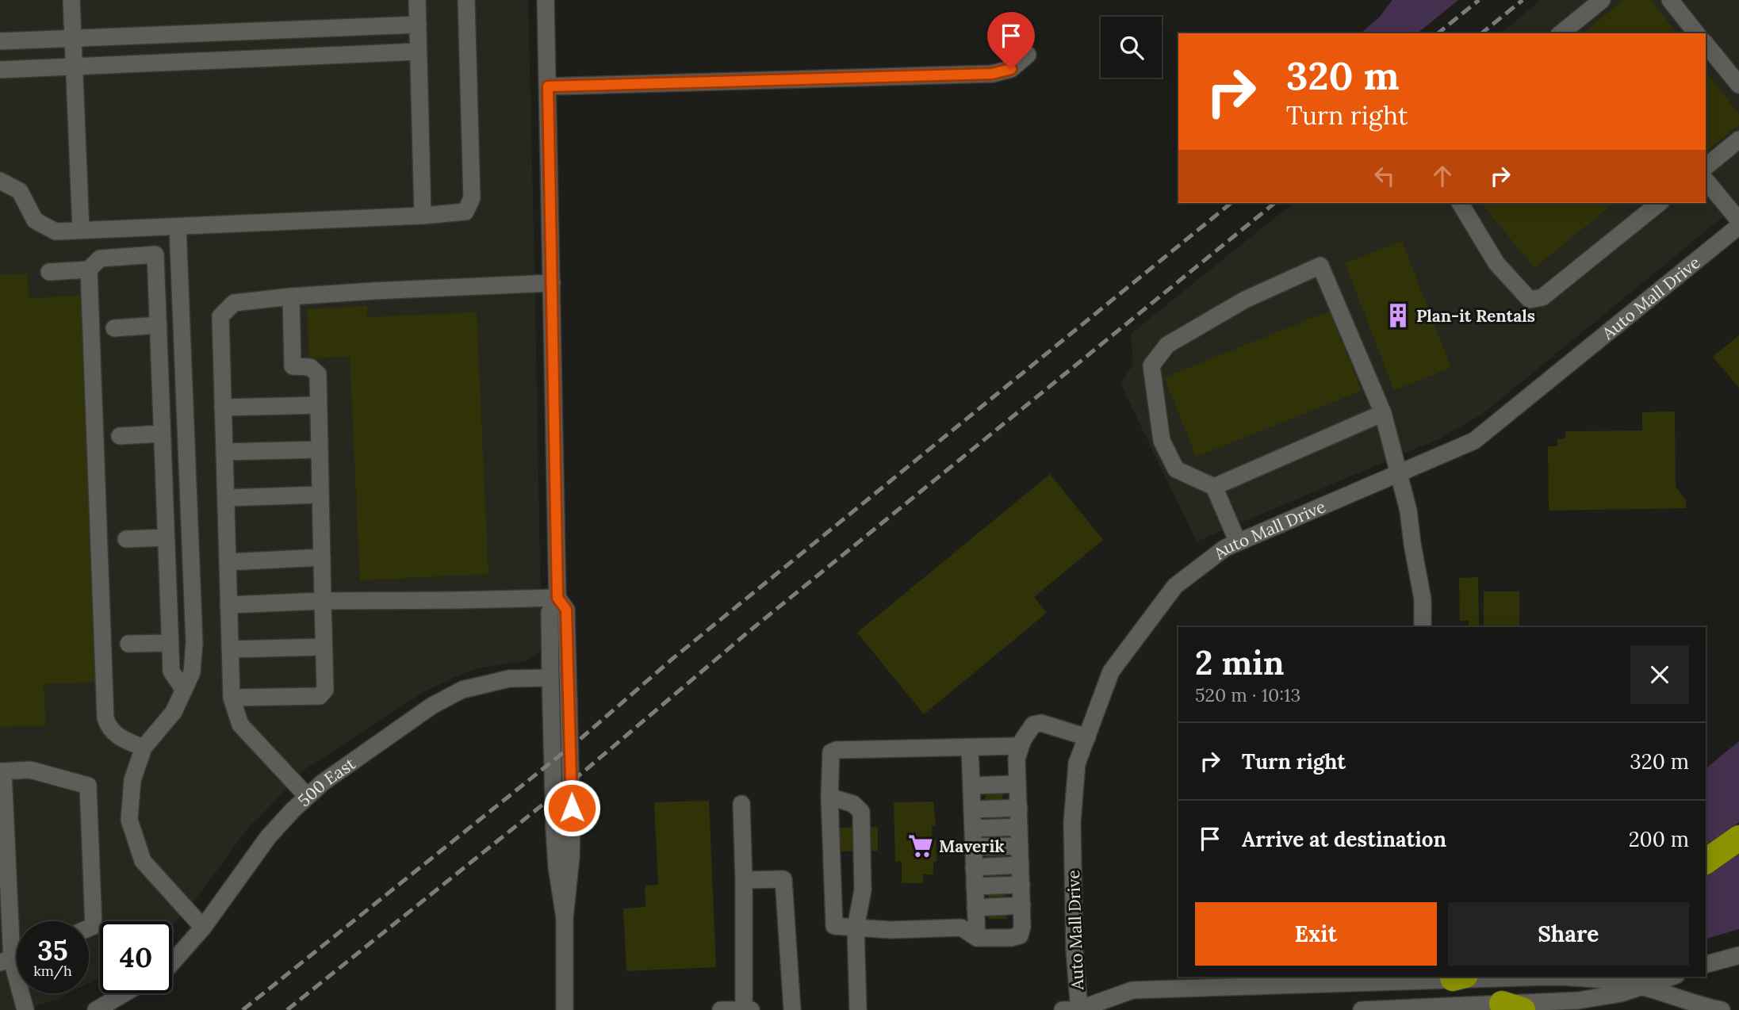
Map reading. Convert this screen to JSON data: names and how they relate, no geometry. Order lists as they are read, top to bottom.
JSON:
{
  "streets": {
    "street": ["Auto Mall Drive", "500 East"]
  },
  "places": {
    "building": ["Plan-it Rentals"],
    "supermarket": ["Maverik"]
  },
  "page": {
    "turn": ["320 m", "Turn right"],
    "heading": ["2 min", "520 m · 10:13"],
    "list": [
      {
        "name": "Turn right",
        "value": "320 m"
      },
      {
        "name": "Arrive at destination",
        "value": "200 m"
      }
    ],
    "buttons": ["Exit", "Share"],
    "speed": "35 km/h",
    "limit": "40"
  }
}
